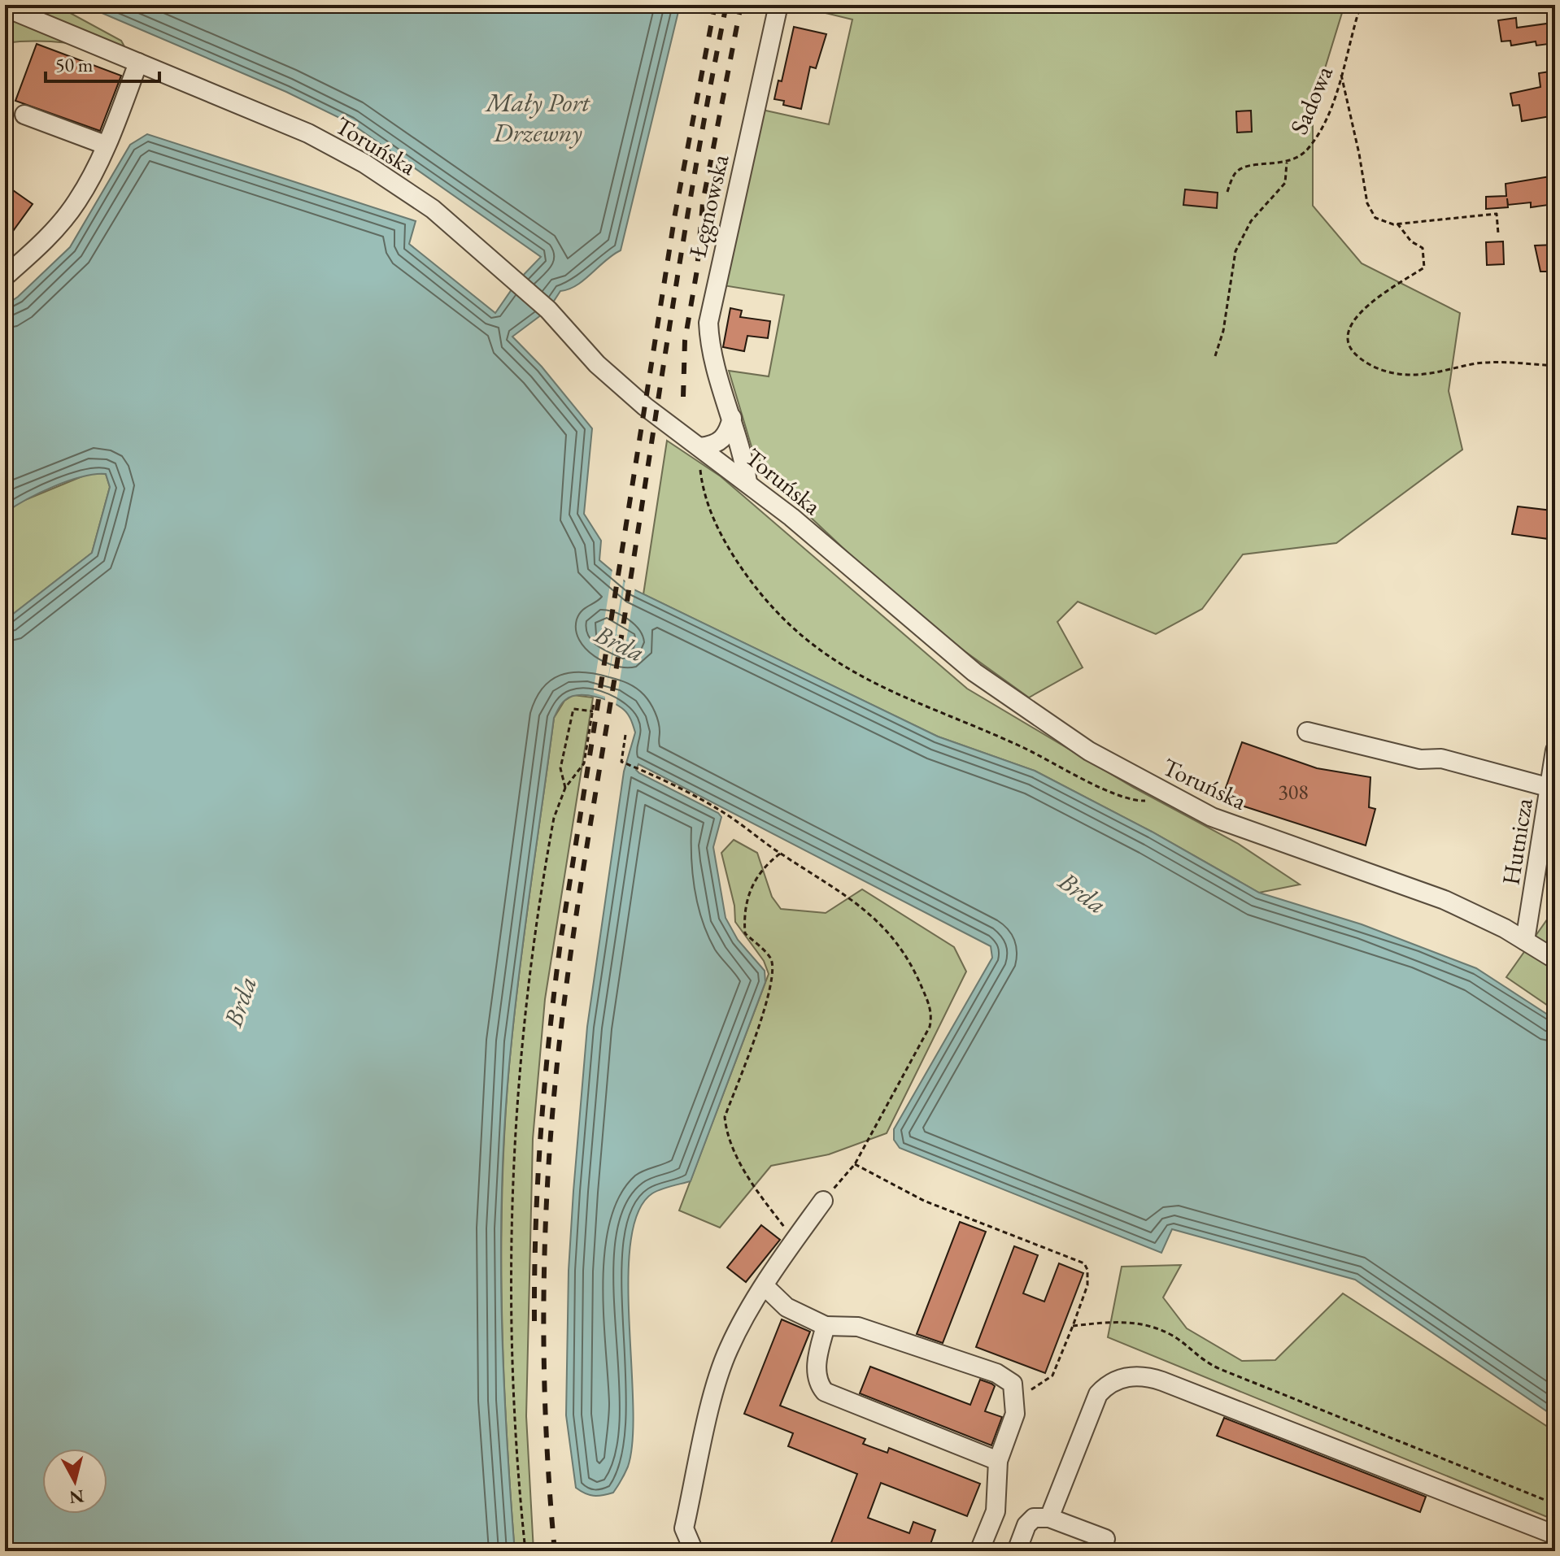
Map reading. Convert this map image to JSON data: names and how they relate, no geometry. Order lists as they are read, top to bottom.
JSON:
{
  "streets": {
    "street": ["Toruńska", "Łęgnowska", "Hutnicza"],
    "path": ["Sadowa"]
  },
  "crossings": [
    ["Toruńska", "Łęgnowska"],
    ["Toruńska", "Hutnicza"]
  ],
  "water": ["Mały Port Drzewny", "Brda"],
  "house_numbers": ["308"],
  "scale_bar": "50 m",
  "north": "bottom"
}
